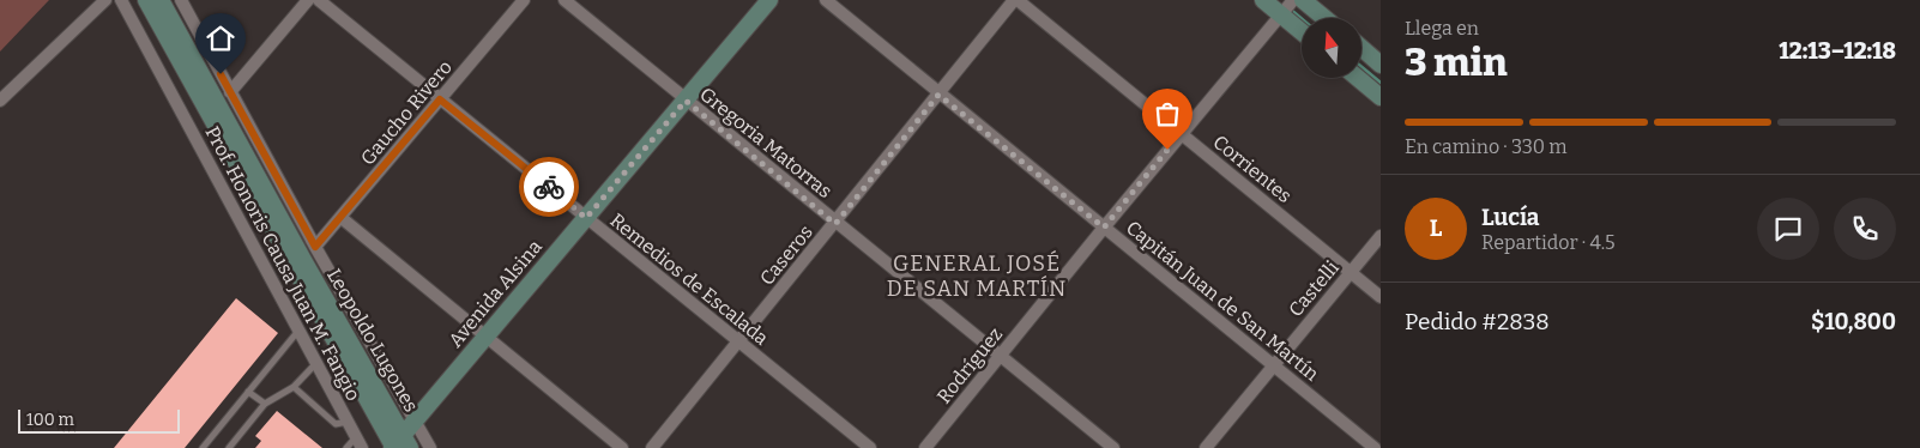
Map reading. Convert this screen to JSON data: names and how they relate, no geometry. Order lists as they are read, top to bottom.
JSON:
{
  "streets": {
    "main road": ["Avenida Alsina", "Leopoldo Lugones"],
    "street": [
      "Gaucho Rivero",
      "Gregoria Matorras",
      "Corrientes",
      "Caseros",
      "Prof. Honoris Causa Juan M. Fangio",
      "Remedios de Escalada",
      "Castelli",
      "Capitán Juan de San Martín",
      "Rodríguez"
    ]
  },
  "crossings": [
    ["Gaucho Rivero", "Remedios de Escalada"],
    ["Gregoria Matorras", "Caseros"],
    ["Gregoria Matorras", "Avenida Alsina"],
    ["Gregoria Matorras", "Rodríguez"],
    ["Corrientes", "Caseros"],
    ["Corrientes", "Castelli"],
    ["Corrientes", "Rodríguez"],
    ["Caseros", "Remedios de Escalada"],
    ["Caseros", "Capitán Juan de San Martín"],
    ["Remedios de Escalada", "Avenida Alsina"],
    ["Castelli", "Capitán Juan de San Martín"],
    ["Avenida Alsina", "Leopoldo Lugones"],
    ["Capitán Juan de San Martín", "Rodríguez"]
  ],
  "districts": ["GENERAL JOSÉ DE SAN MARTÍN"],
  "scale_bar": "100 m",
  "north": "top",
  "page": {
    "heading": ["3 min", "Llega en", "12:13–12:18"],
    "panel": [
      "Lucía",
      "Repartidor · 4.5",
      "Pedido #2838",
      "$10,800"
    ],
    "bar": "En camino · 330 m",
    "round": "L",
    "scale": "100 m"
  }
}
